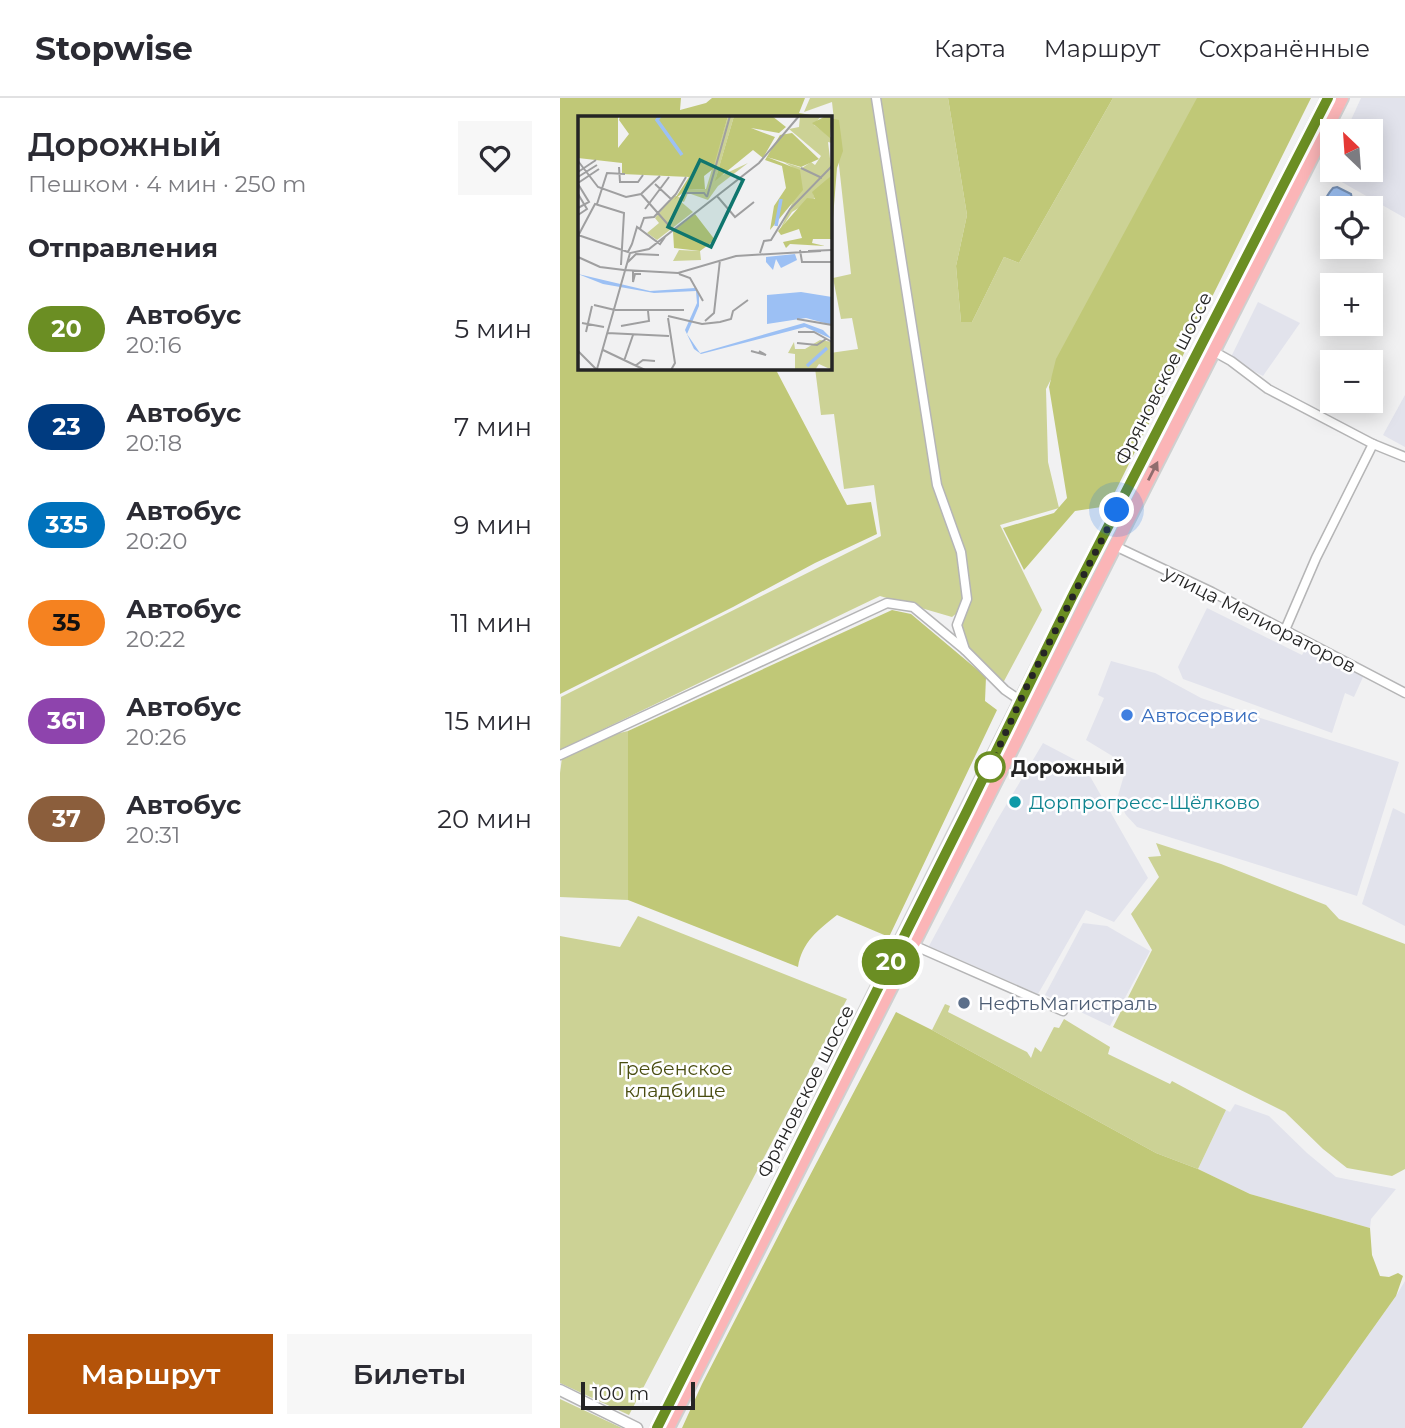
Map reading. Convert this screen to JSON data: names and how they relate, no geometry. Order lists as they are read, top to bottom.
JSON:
{
  "streets": {
    "main road": ["Фряновское шоссе"],
    "street": ["улица Мелиораторов"]
  },
  "crossings": [
    ["Фряновское шоссе", "улица Мелиораторов"]
  ],
  "parks": ["Гребенское кладбище"],
  "places": [
    "Автосервис",
    "Дорожный",
    "Дорпрогресс-Щёлково",
    "НефтьМагистраль"
  ],
  "lines": ["bus line 20"],
  "scale_bar": "100 m",
  "north": "top left",
  "page": {
    "header": "Stopwise",
    "nav": ["Карта", "Маршрут", "Сохранённые"],
    "heading": [
      ["Дорожный", "Пешком · 4 мин · 250 m"],
      "Отправления"
    ],
    "on_map": "20",
    "map_buttons": ["+", "−"],
    "list": [
      {
        "mark": "20",
        "name": "Автобус",
        "note": "20:16",
        "value": "5 мин"
      },
      {
        "mark": "23",
        "name": "Автобус",
        "note": "20:18",
        "value": "7 мин"
      },
      {
        "mark": "335",
        "name": "Автобус",
        "note": "20:20",
        "value": "9 мин"
      },
      {
        "mark": "35",
        "name": "Автобус",
        "note": "20:22",
        "value": "11 мин"
      },
      {
        "mark": "361",
        "name": "Автобус",
        "note": "20:26",
        "value": "15 мин"
      },
      {
        "mark": "37",
        "name": "Автобус",
        "note": "20:31",
        "value": "20 мин"
      }
    ],
    "buttons": ["Маршрут", "Билеты"],
    "scale": "100 m"
  }
}
